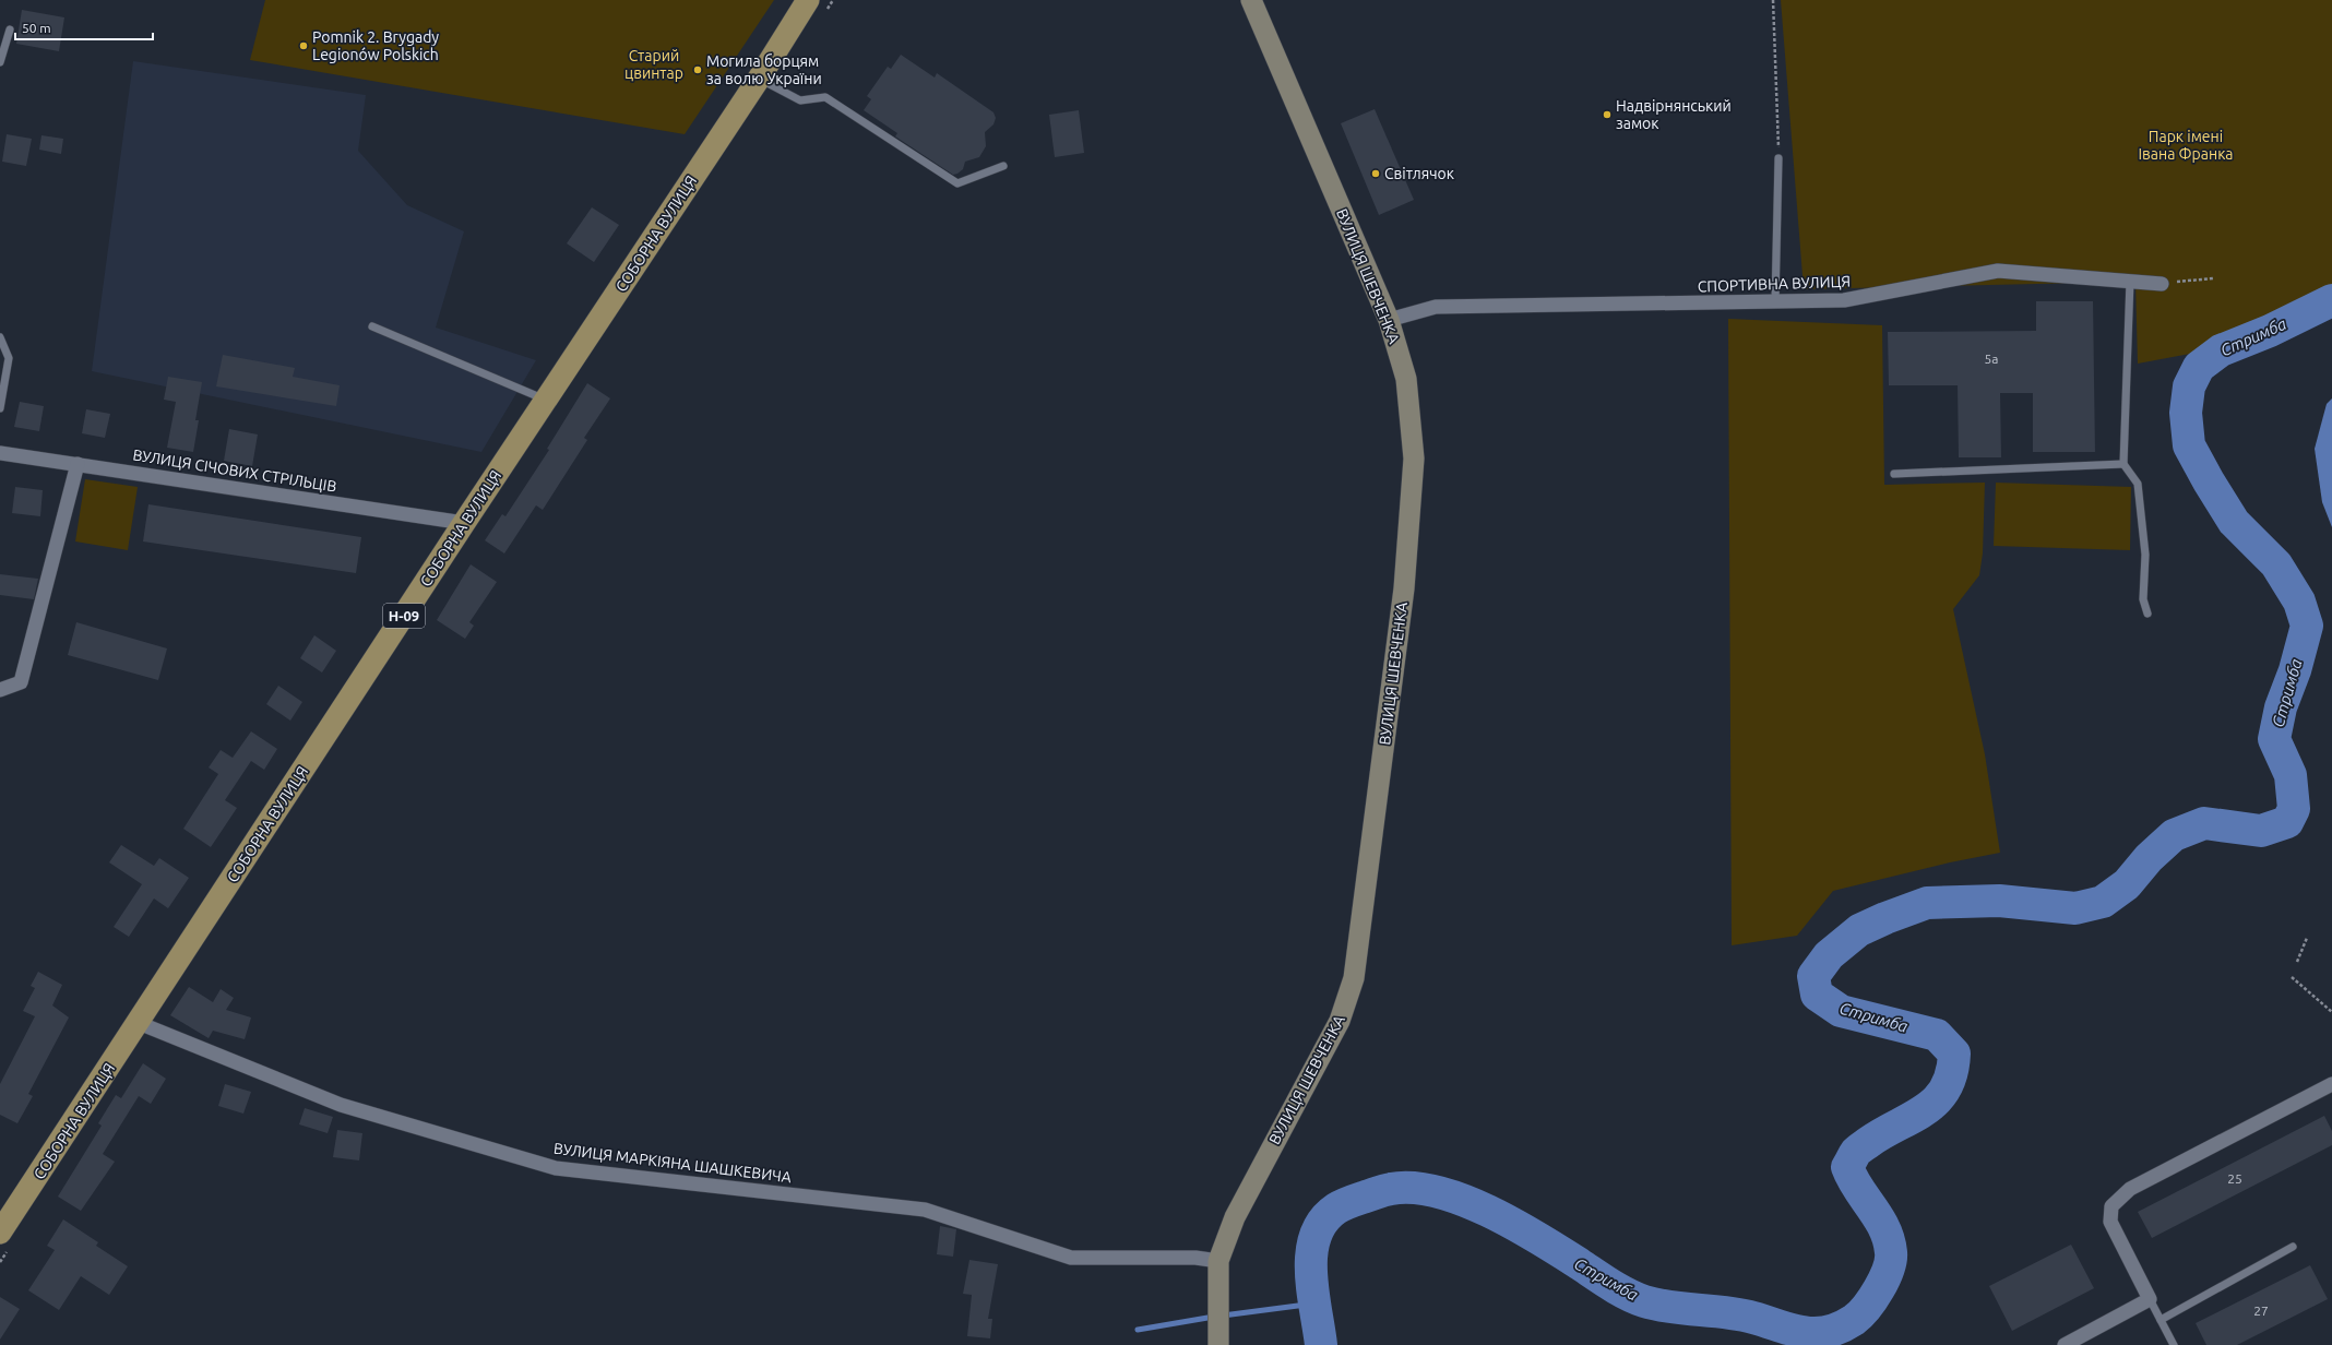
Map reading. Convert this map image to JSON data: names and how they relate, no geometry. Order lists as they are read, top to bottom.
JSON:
{
  "streets": {
    "main road": ["СОБОРНА ВУЛИЦЯ", "Н-09"],
    "street": [
      "ВУЛИЦЯ ШЕВЧЕНКА",
      "СПОРТИВНА ВУЛИЦЯ",
      "ВУЛИЦЯ СІЧОВИХ СТРІЛЬЦІВ",
      "ВУЛИЦЯ МАРКІЯНА ШАШКЕВИЧА"
    ]
  },
  "crossings": [
    ["СОБОРНА ВУЛИЦЯ", "ВУЛИЦЯ СІЧОВИХ СТРІЛЬЦІВ"],
    ["СОБОРНА ВУЛИЦЯ", "ВУЛИЦЯ МАРКІЯНА ШАШКЕВИЧА"],
    ["ВУЛИЦЯ ШЕВЧЕНКА", "СПОРТИВНА ВУЛИЦЯ"],
    ["ВУЛИЦЯ ШЕВЧЕНКА", "ВУЛИЦЯ МАРКІЯНА ШАШКЕВИЧА"]
  ],
  "water": ["Стримба"],
  "parks": ["Старий цвинтар", "Парк імені Івана Франка"],
  "places": [
    "Pomnik 2. Brygady Legionów Polskich",
    "Могила борцям за волю України",
    "Надвірнянський замок",
    "Світлячок"
  ],
  "house_numbers": ["5а", "25", "27"],
  "scale_bar": "50 m"
}
